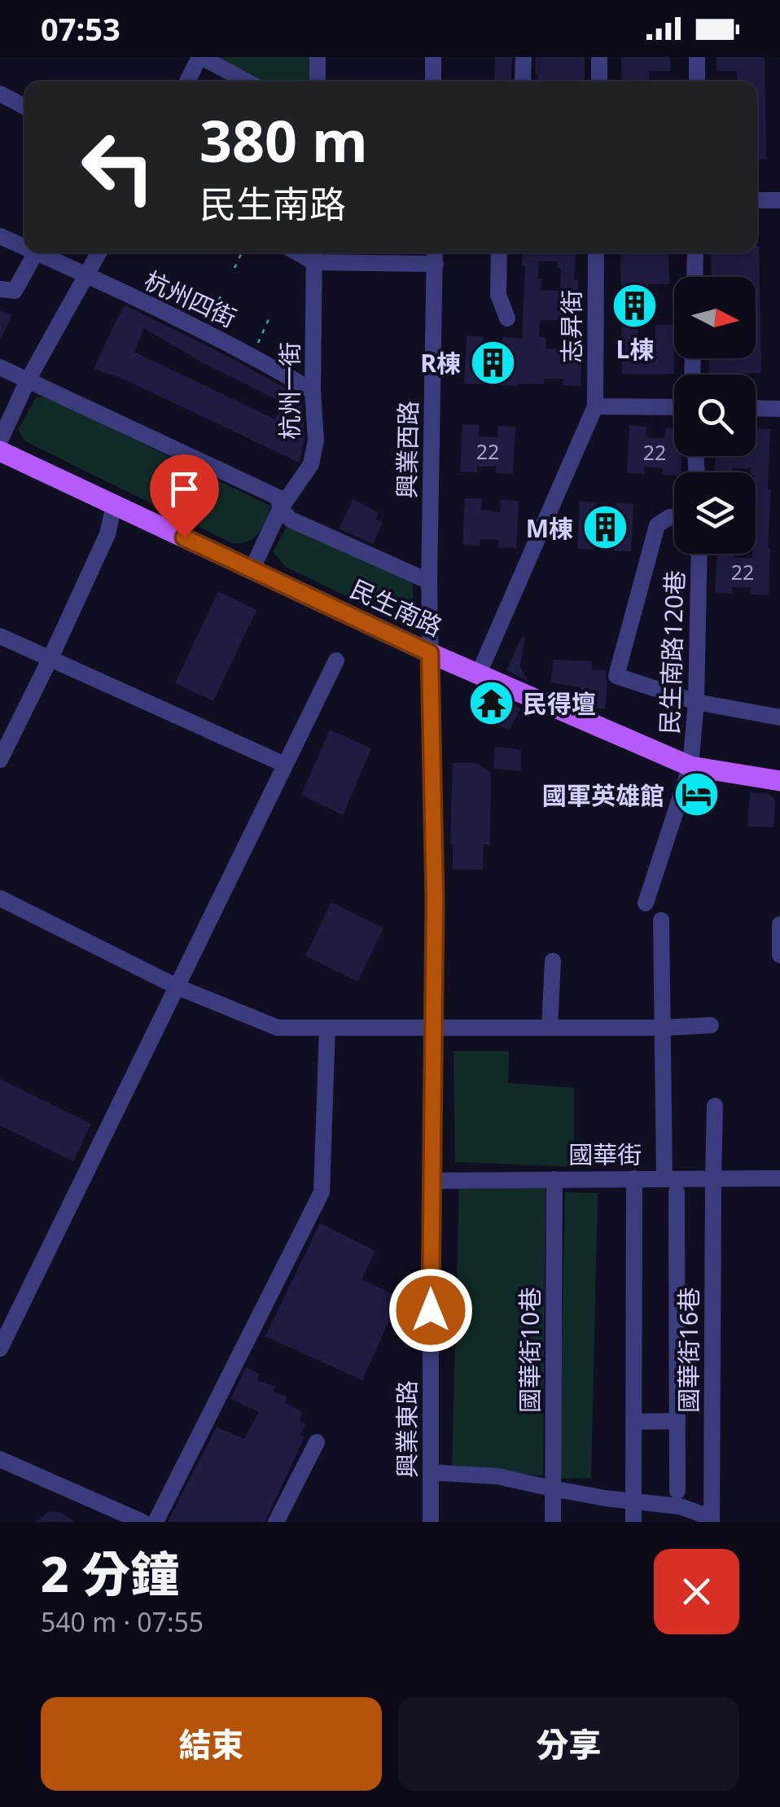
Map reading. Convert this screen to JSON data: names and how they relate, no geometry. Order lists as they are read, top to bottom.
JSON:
{
  "streets": {
    "main road": ["民生南路"],
    "street": [
      "杭州四街",
      "志昇街",
      "杭州一街",
      "興業西路",
      "民生南路120巷",
      "國華街",
      "國華街10巷",
      "國華街16巷",
      "興業東路"
    ]
  },
  "crossings": [
    ["杭州四街", "杭州一街"],
    ["杭州一街", "民生南路"],
    ["興業西路", "民生南路"],
    ["興業西路", "興業東路"],
    ["民生南路", "民生南路120巷"],
    ["民生南路", "興業東路"],
    ["國華街", "國華街10巷"],
    ["國華街", "國華街16巷"],
    ["國華街", "興業東路"]
  ],
  "places": {
    "building": ["L棟", "R棟", "M棟"],
    "temple": ["民得壇"],
    "hotel": ["國軍英雄館"]
  },
  "house_numbers": ["22", "22", "22"],
  "north": "right",
  "page": {
    "status": "07:53",
    "turn": ["380 m", "民生南路"],
    "heading": ["2 分鐘", "540 m · 07:55"],
    "buttons": ["結束", "分享"]
  }
}
